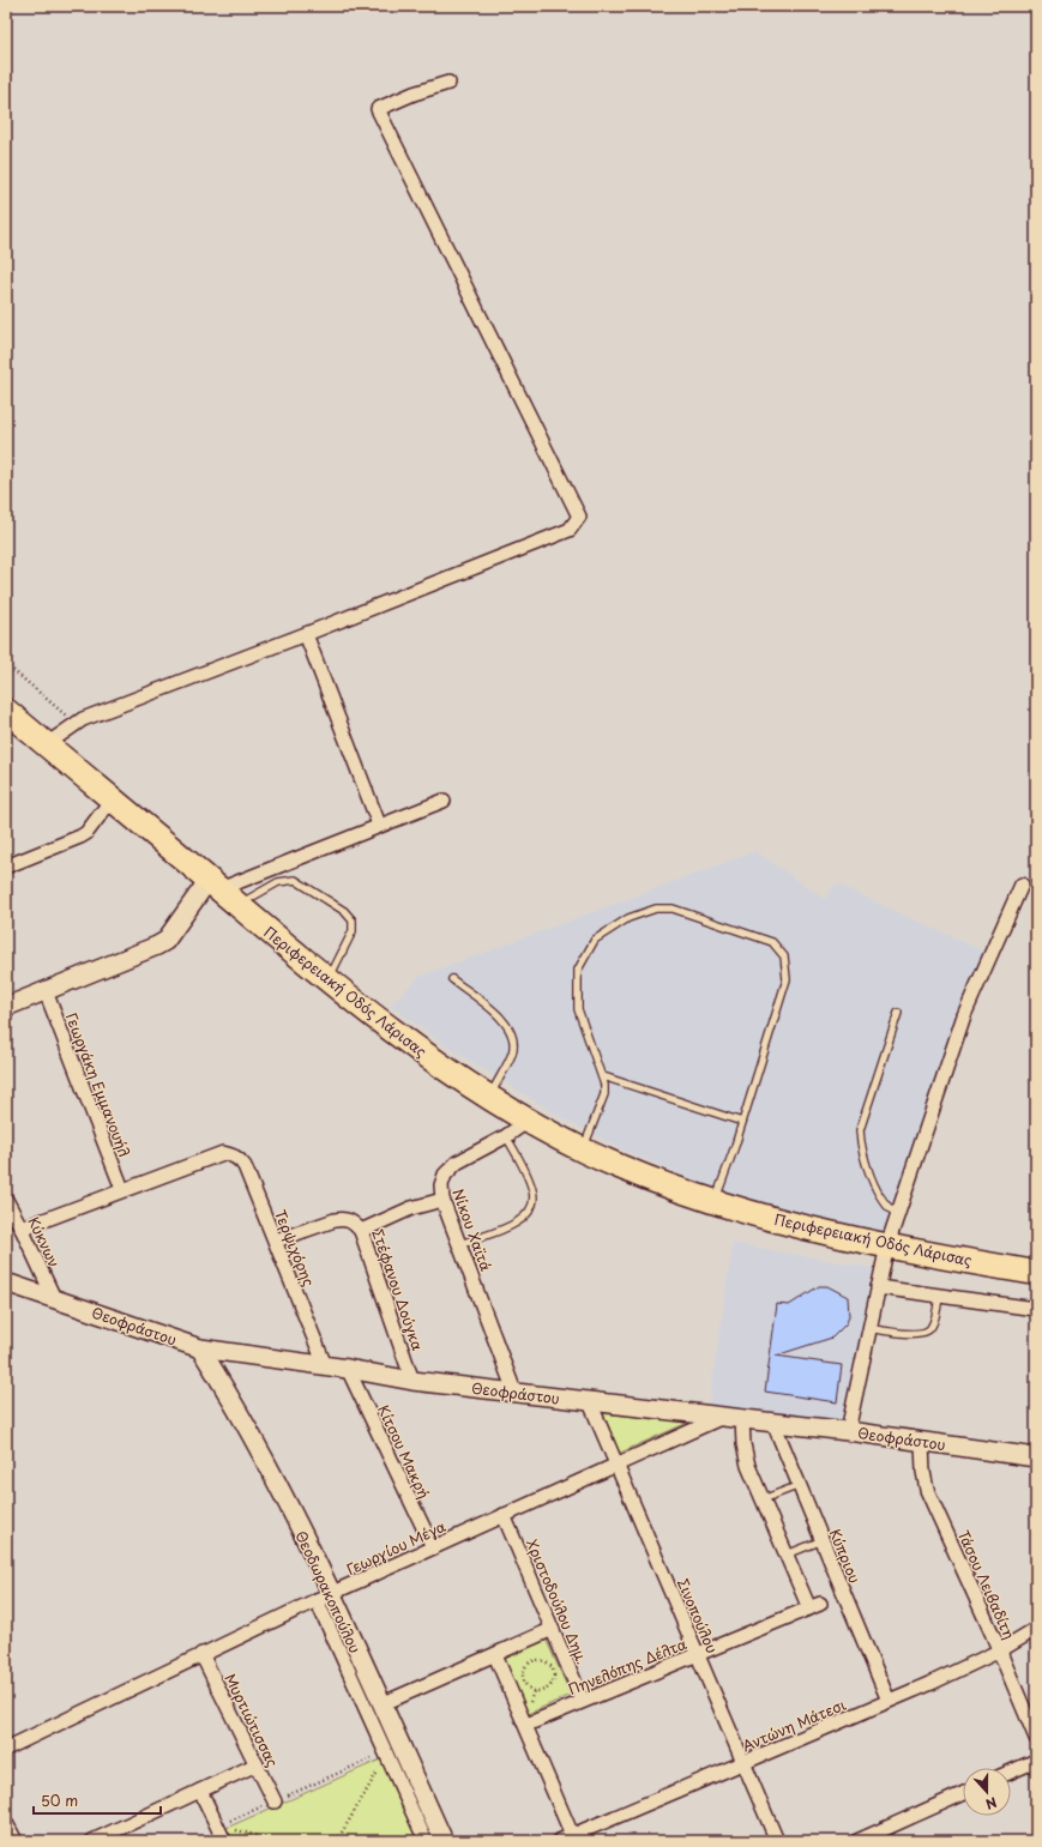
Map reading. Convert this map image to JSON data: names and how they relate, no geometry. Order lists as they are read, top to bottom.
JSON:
{
  "streets": {
    "highway": ["Περιφερειακή Οδός Λάρισας"],
    "street": [
      "Γεωργάκη Εμμανουήλ",
      "Νίκου Χαϊτά",
      "Κύκνων",
      "Τερψιχόρης",
      "Στέφανου Δούγκα",
      "Θεοφράστου",
      "Κίτσου Μακρή",
      "Γεωργίου Μέγα",
      "Κύπριου",
      "Τάσου Λειβαδίτη",
      "Θεοδωρακοπούλου",
      "Χριστοδούλου Δημ.",
      "Σινοπούλου",
      "Πηνελόπης Δέλτα",
      "Μυρτιώτισσας",
      "Αντώνη Μάτεσι"
    ]
  },
  "crossings": [
    ["Περιφερειακή Οδός Λάρισας", "Νίκου Χαϊτά"],
    ["Γεωργάκη Εμμανουήλ", "Τερψιχόρης"],
    ["Νίκου Χαϊτά", "Θεοφράστου"],
    ["Κύκνων", "Θεοφράστου"],
    ["Τερψιχόρης", "Στέφανου Δούγκα"],
    ["Τερψιχόρης", "Θεοφράστου"],
    ["Στέφανου Δούγκα", "Θεοφράστου"],
    ["Θεοφράστου", "Κίτσου Μακρή"],
    ["Θεοφράστου", "Γεωργίου Μέγα"],
    ["Θεοφράστου", "Κύπριου"],
    ["Θεοφράστου", "Τάσου Λειβαδίτη"],
    ["Θεοφράστου", "Θεοδωρακοπούλου"],
    ["Θεοφράστου", "Σινοπούλου"],
    ["Κίτσου Μακρή", "Γεωργίου Μέγα"],
    ["Γεωργίου Μέγα", "Θεοδωρακοπούλου"],
    ["Γεωργίου Μέγα", "Χριστοδούλου Δημ."],
    ["Γεωργίου Μέγα", "Σινοπούλου"],
    ["Γεωργίου Μέγα", "Μυρτιώτισσας"],
    ["Κύπριου", "Αντώνη Μάτεσι"],
    ["Τάσου Λειβαδίτη", "Αντώνη Μάτεσι"],
    ["Χριστοδούλου Δημ.", "Πηνελόπης Δέλτα"],
    ["Σινοπούλου", "Πηνελόπης Δέλτα"],
    ["Σινοπούλου", "Αντώνη Μάτεσι"]
  ],
  "scale_bar": "50 m",
  "north": "bottom"
}
